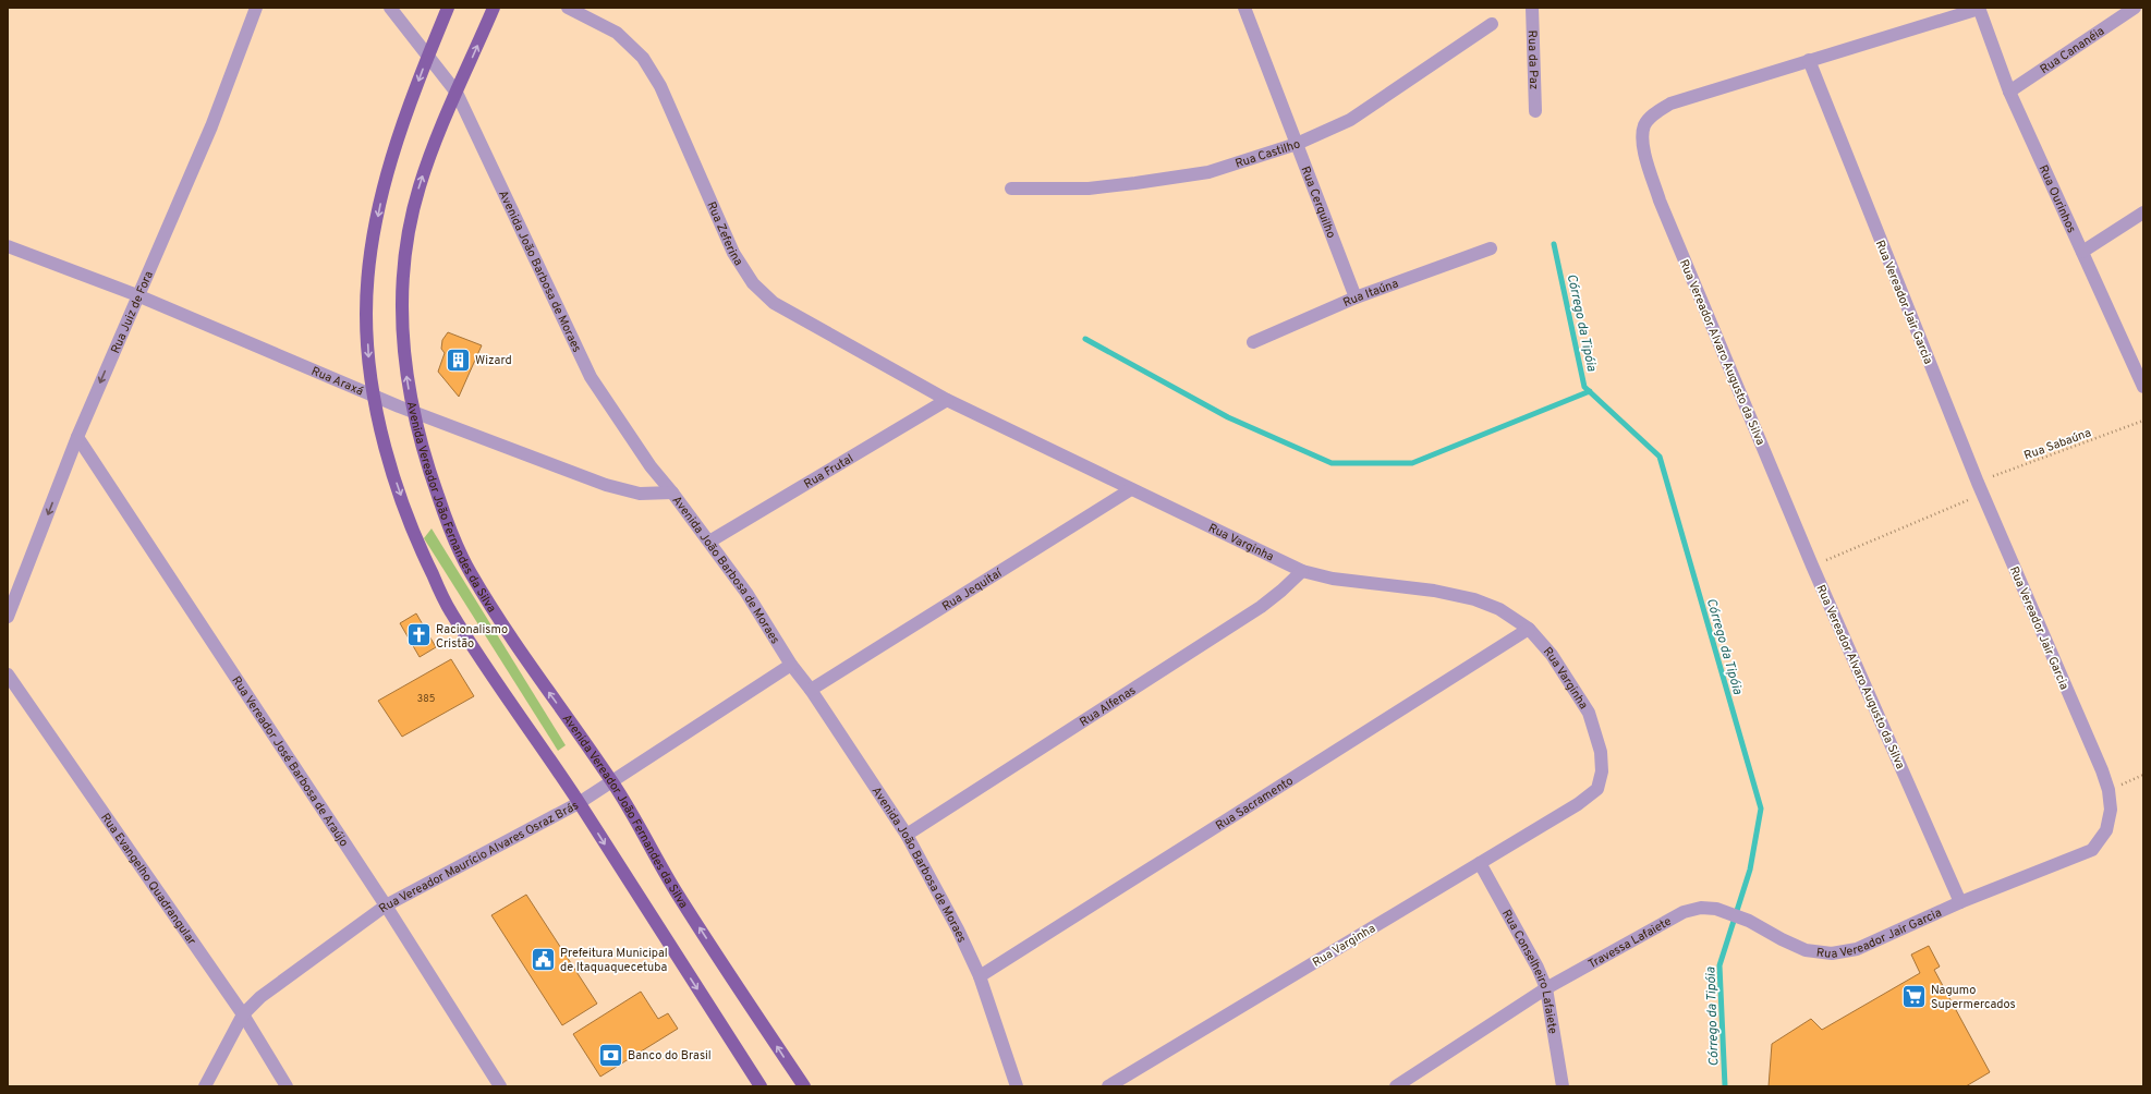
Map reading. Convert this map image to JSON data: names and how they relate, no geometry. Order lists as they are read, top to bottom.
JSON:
{
  "streets": {
    "main road": ["Avenida Vereador João Fernandes da Silva"],
    "street": [
      "Rua Cananéia",
      "Rua da Paz",
      "Rua Castilho",
      "Rua Ourinhos",
      "Rua Cerquilho",
      "Rua Zeferina",
      "Avenida João Barbosa de Moraes",
      "Rua Itaúna",
      "Rua Vereador Jair Garcia",
      "Rua Juiz de Fora",
      "Rua Vereador Alvaro Augusto da Silva",
      "Rua Araxá",
      "Rua Frutal",
      "Rua Varginha",
      "Rua Jequitaí",
      "Rua Alfenas",
      "Rua Vereador José Barbosa de Araújo",
      "Rua Sacramento",
      "Rua Vereador Maurício Alvares Osraz Brás",
      "Rua Evangelho Quadrangular",
      "Travessa Lafaiete",
      "Rua Conselheiro Lafaiete"
    ],
    "path": ["Rua Sabaúna"]
  },
  "crossings": [
    ["Rua Cananéia", "Rua Ourinhos"],
    ["Rua Castilho", "Rua Cerquilho"],
    ["Rua Ourinhos", "Rua Vereador Alvaro Augusto da Silva"],
    ["Rua Cerquilho", "Rua Itaúna"],
    ["Rua Zeferina", "Rua Frutal"],
    ["Rua Zeferina", "Rua Varginha"],
    ["Avenida João Barbosa de Moraes", "Rua Araxá"],
    ["Avenida João Barbosa de Moraes", "Rua Frutal"],
    ["Avenida João Barbosa de Moraes", "Avenida Vereador João Fernandes da Silva"],
    ["Avenida João Barbosa de Moraes", "Rua Jequitaí"],
    ["Avenida João Barbosa de Moraes", "Rua Alfenas"],
    ["Avenida João Barbosa de Moraes", "Rua Sacramento"],
    ["Avenida João Barbosa de Moraes", "Rua Vereador Maurício Alvares Osraz Brás"],
    ["Rua Vereador Jair Garcia", "Rua Vereador Alvaro Augusto da Silva"],
    ["Rua Vereador Jair Garcia", "Rua Sabaúna"],
    ["Rua Vereador Jair Garcia", "Travessa Lafaiete"],
    ["Rua Juiz de Fora", "Rua Araxá"],
    ["Rua Juiz de Fora", "Rua Vereador José Barbosa de Araújo"],
    ["Rua Vereador Alvaro Augusto da Silva", "Rua Sabaúna"],
    ["Rua Araxá", "Avenida Vereador João Fernandes da Silva"],
    ["Rua Frutal", "Rua Varginha"],
    ["Avenida Vereador João Fernandes da Silva", "Rua Vereador Maurício Alvares Osraz Brás"],
    ["Rua Varginha", "Rua Jequitaí"],
    ["Rua Varginha", "Rua Alfenas"],
    ["Rua Varginha", "Rua Sacramento"],
    ["Rua Varginha", "Rua Conselheiro Lafaiete"],
    ["Rua Vereador José Barbosa de Araújo", "Rua Vereador Maurício Alvares Osraz Brás"],
    ["Rua Vereador Maurício Alvares Osraz Brás", "Rua Evangelho Quadrangular"],
    ["Travessa Lafaiete", "Rua Conselheiro Lafaiete"]
  ],
  "one_way": ["Rua Juiz de Fora"],
  "water": ["Córrego da Tipóia"],
  "places": {
    "building": ["Wizard"],
    "church": ["Racionalismo Cristão"],
    "public building": ["Prefeitura Municipal de Itaquaquecetuba"],
    "supermarket": ["Nagumo Supermercados"],
    "bank": ["Banco do Brasil"]
  },
  "house_numbers": ["385"]
}
